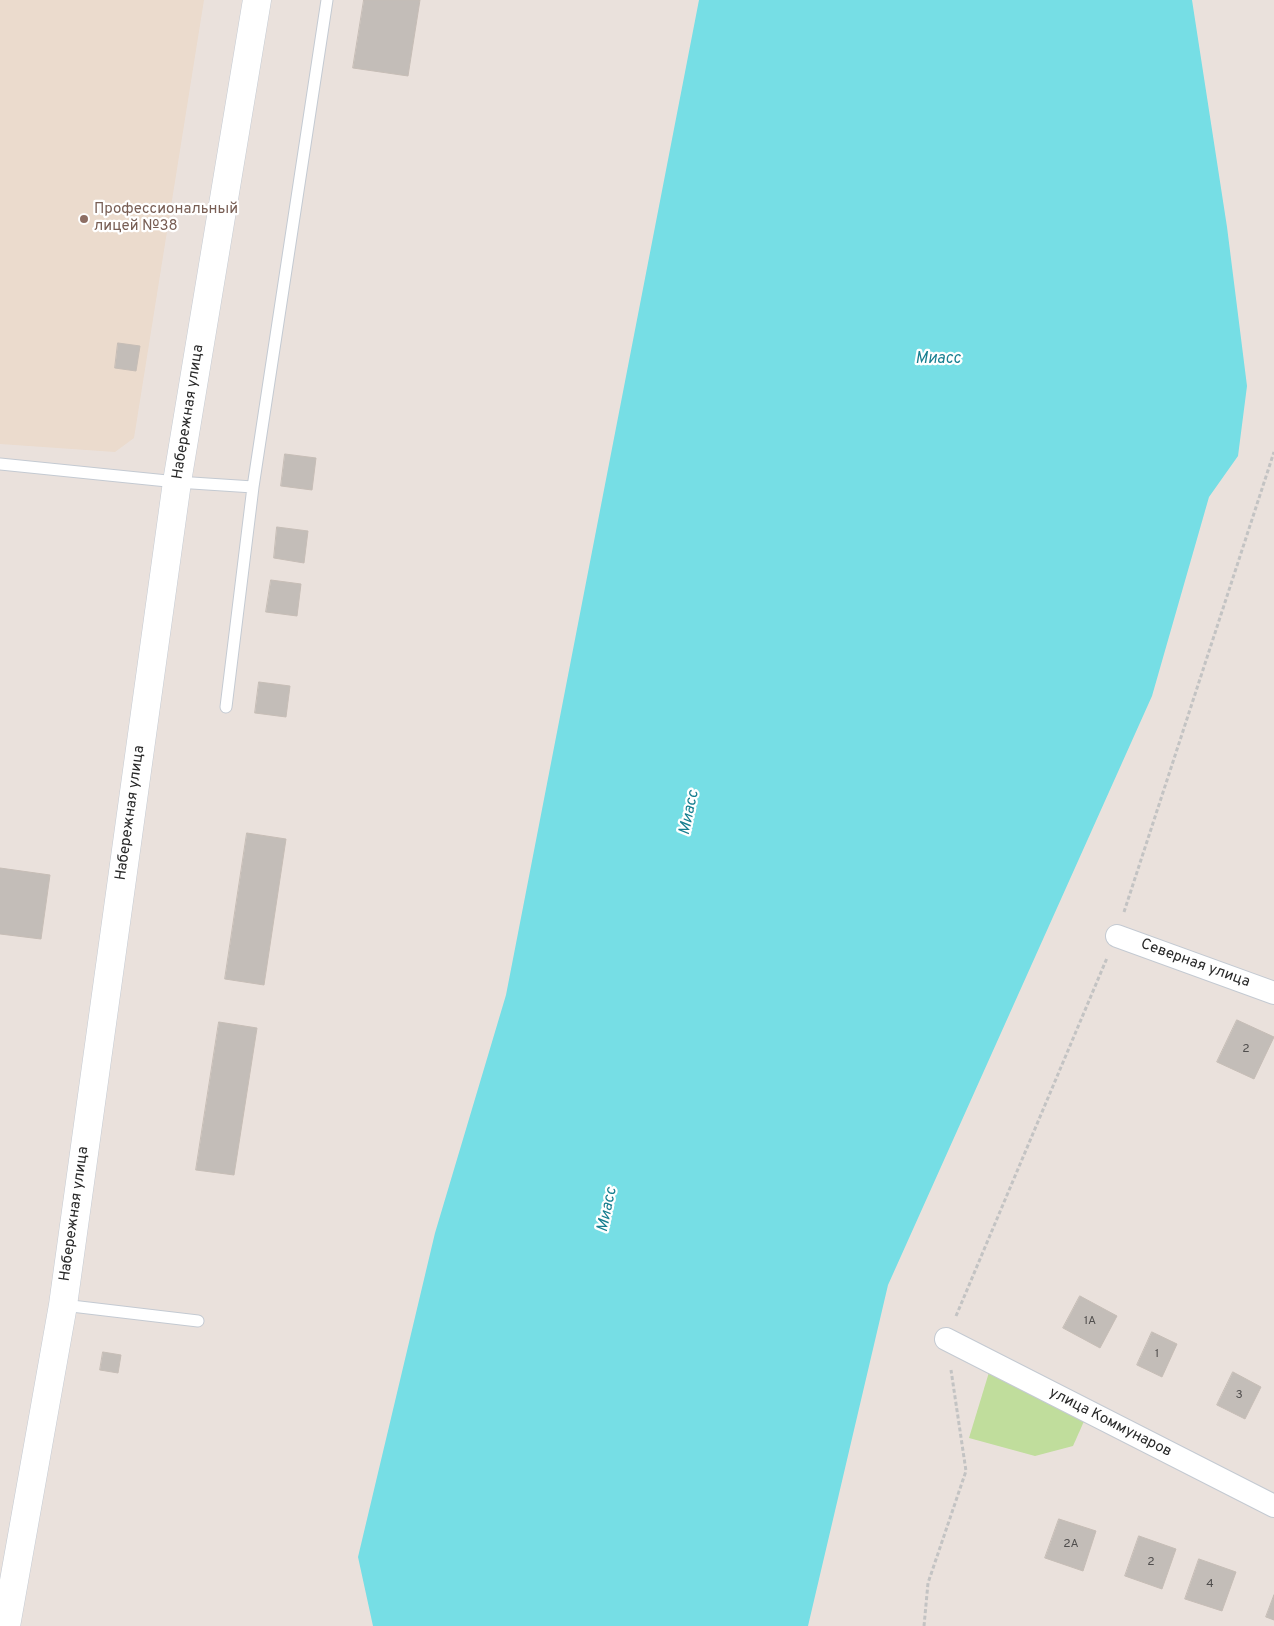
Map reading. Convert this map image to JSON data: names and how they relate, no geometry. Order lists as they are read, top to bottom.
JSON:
{
  "streets": {
    "street": ["Набережная улица", "Северная улица", "улица Коммунаров"]
  },
  "water": ["Миасс"],
  "places": ["Профессиональный лицей №38"],
  "house_numbers": [
    "2",
    "1А",
    "1",
    "3",
    "2А",
    "2",
    "4"
  ]
}
